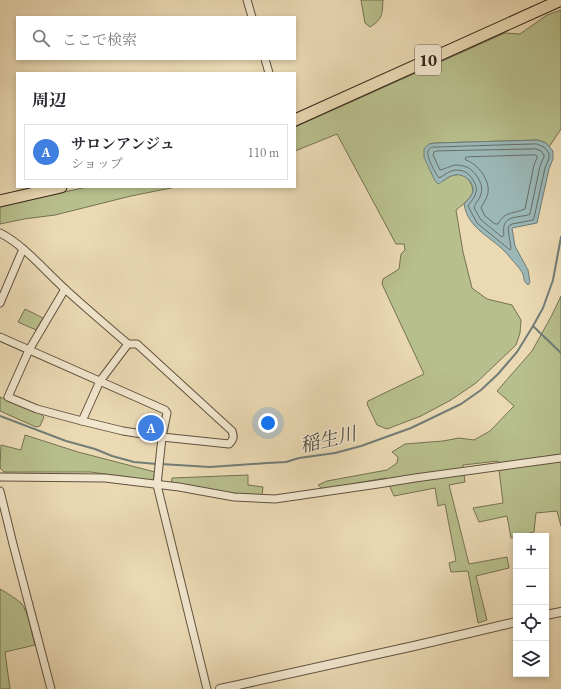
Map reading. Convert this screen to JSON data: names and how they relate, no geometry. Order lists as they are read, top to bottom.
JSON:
{
  "streets": {
    "main road": ["10"]
  },
  "water": ["稲生川"],
  "page": {
    "search": "ここで検索",
    "heading": "周辺",
    "list": [
      {
        "mark": "A",
        "name": "サロンアンジュ",
        "note": "ショップ",
        "value": "110 m"
      }
    ],
    "pins": "A",
    "map_buttons": ["+", "−"]
  }
}
